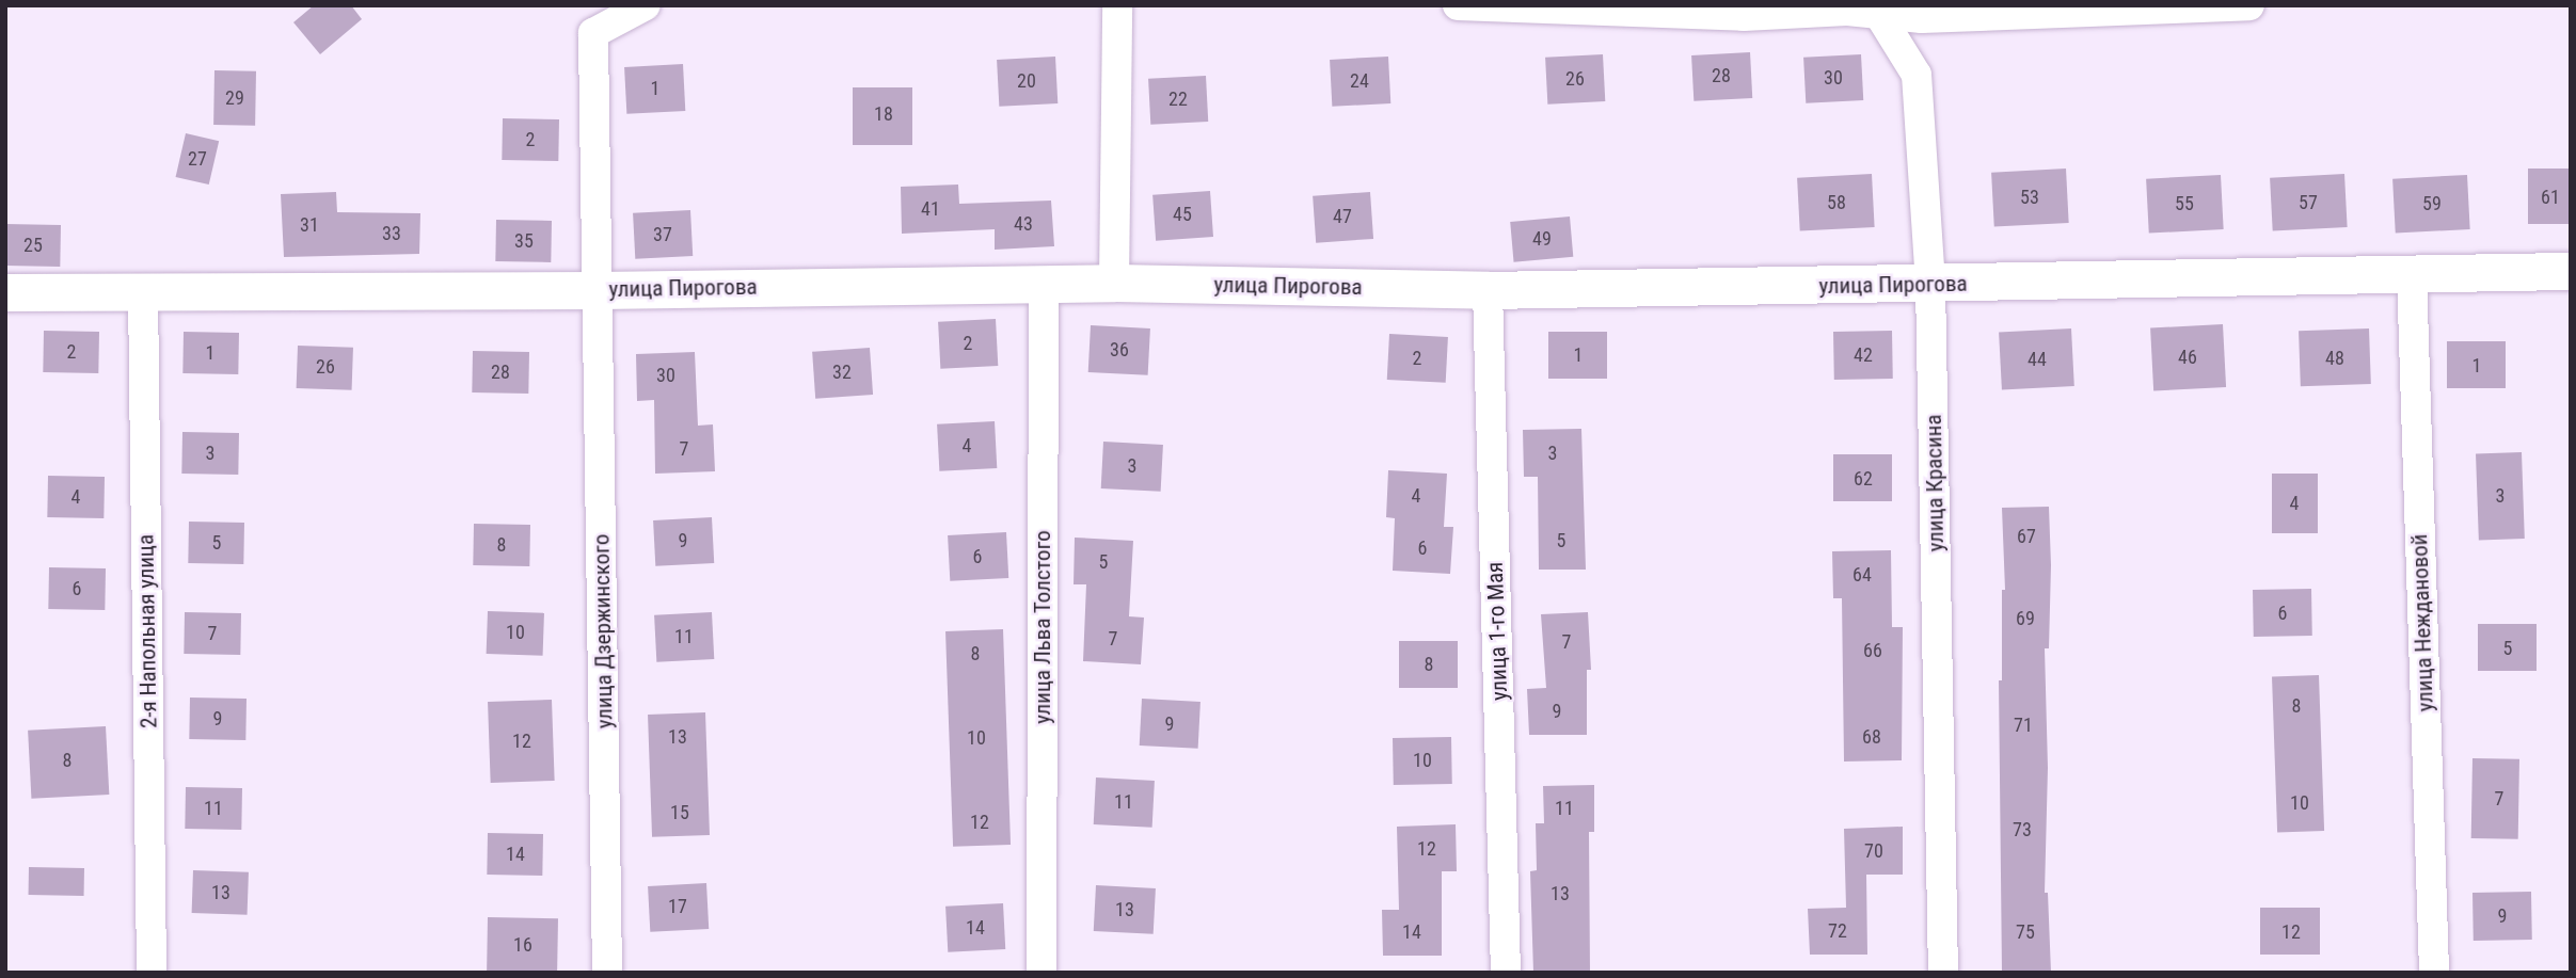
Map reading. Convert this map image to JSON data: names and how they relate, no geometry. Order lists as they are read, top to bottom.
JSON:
{
  "streets": {
    "street": [
      "улица Пирогова",
      "улица Красина",
      "улица Неждановой",
      "улица Льва Толстого",
      "2-я Напольная улица",
      "улица Дзержинского",
      "улица 1-го Мая"
    ]
  },
  "crossings": [
    ["улица Пирогова", "улица Красина"],
    ["улица Пирогова", "улица Неждановой"],
    ["улица Пирогова", "улица Льва Толстого"],
    ["улица Пирогова", "2-я Напольная улица"],
    ["улица Пирогова", "улица Дзержинского"],
    ["улица Пирогова", "улица 1-го Мая"]
  ],
  "house_numbers": [
    "28",
    "30",
    "26",
    "20",
    "24",
    "1",
    "29",
    "22",
    "18",
    "2",
    "27",
    "53",
    "61",
    "58",
    "57",
    "55",
    "59",
    "41",
    "45",
    "47",
    "43",
    "31",
    "33",
    "37",
    "49",
    "35",
    "25",
    "2",
    "36",
    "2",
    "1",
    "1",
    "42",
    "46",
    "2",
    "48",
    "44",
    "1",
    "26",
    "28",
    "32",
    "30",
    "4",
    "7",
    "3",
    "3",
    "3",
    "62",
    "4",
    "3",
    "4",
    "4",
    "67",
    "9",
    "5",
    "5",
    "8",
    "6",
    "6",
    "5",
    "64",
    "6",
    "6",
    "69",
    "10",
    "7",
    "11",
    "7",
    "7",
    "5",
    "66",
    "8",
    "8",
    "8",
    "9",
    "9",
    "9",
    "71",
    "13",
    "68",
    "10",
    "12",
    "8",
    "10",
    "7",
    "11",
    "10",
    "11",
    "11",
    "15",
    "12",
    "73",
    "12",
    "70",
    "14",
    "13",
    "13",
    "17",
    "13",
    "9",
    "14",
    "72",
    "14",
    "75",
    "12",
    "16"
  ]
}
